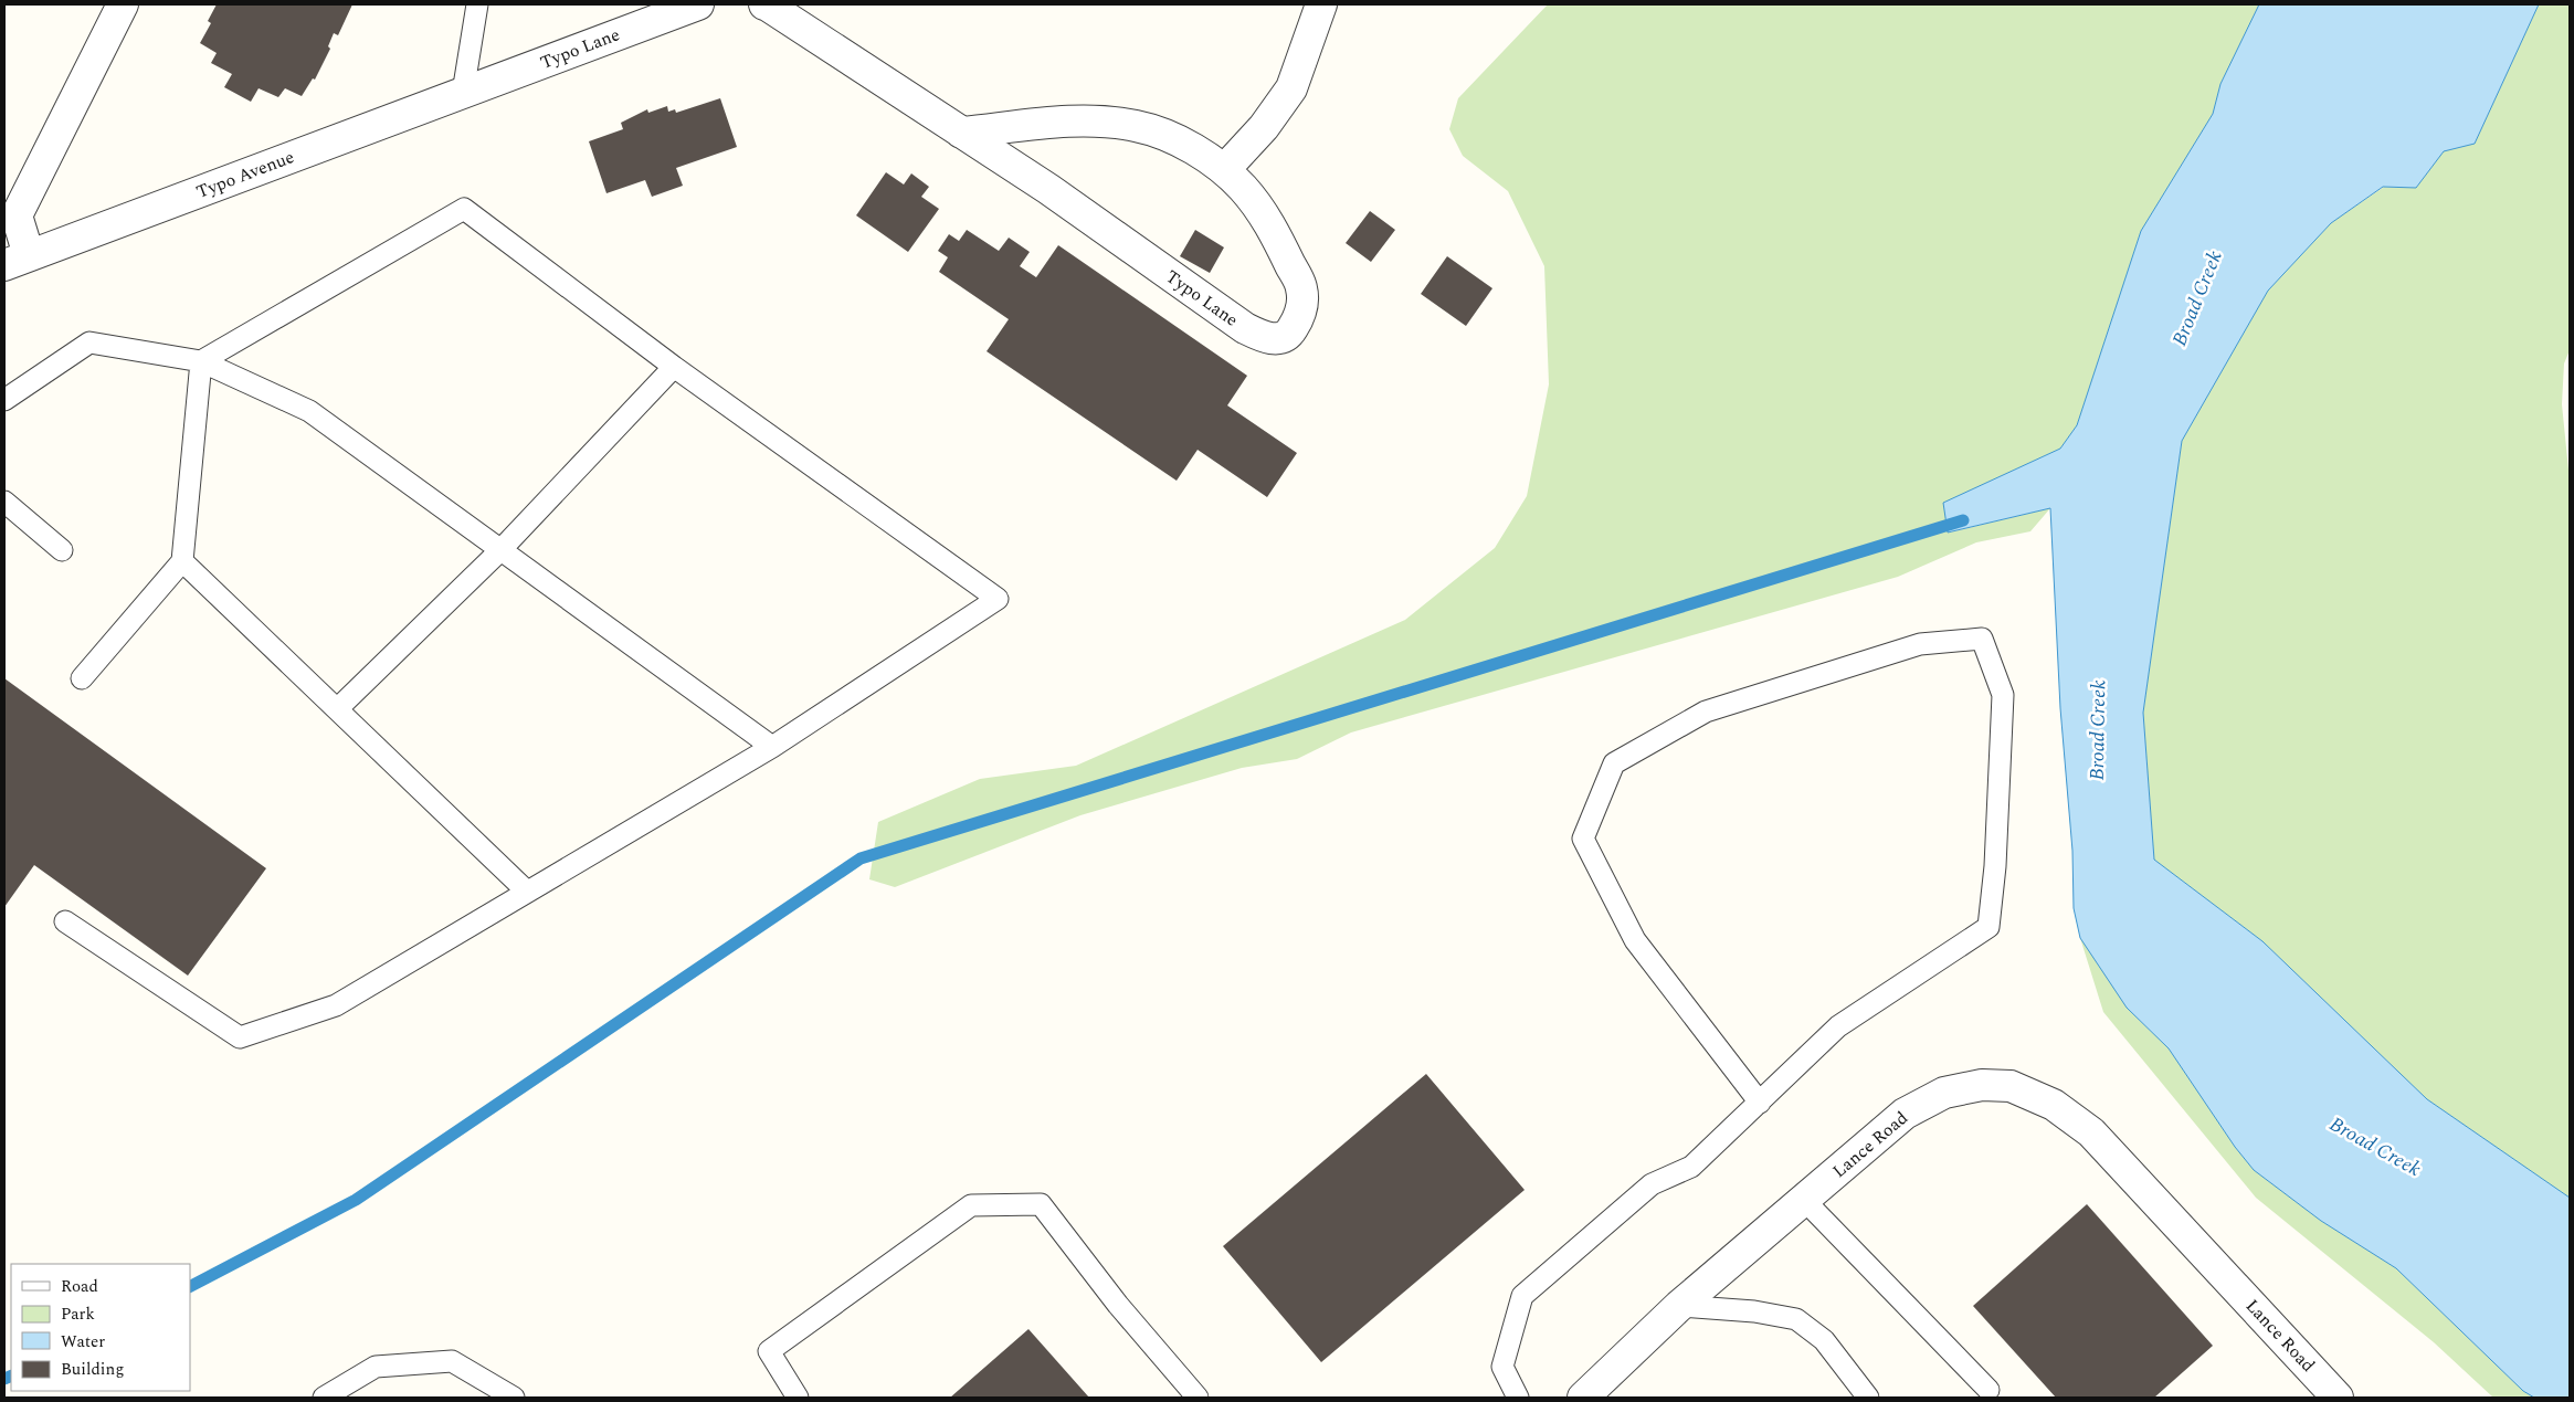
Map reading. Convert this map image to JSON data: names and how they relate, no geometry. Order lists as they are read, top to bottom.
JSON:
{
  "streets": {
    "street": ["Typo Lane", "Typo Avenue", "Lance Road"]
  },
  "crossings": [
    ["Typo Lane", "Typo Avenue"]
  ],
  "water": ["Broad Creek"],
  "legend": [
    "Road",
    "Park",
    "Water",
    "Building"
  ]
}
